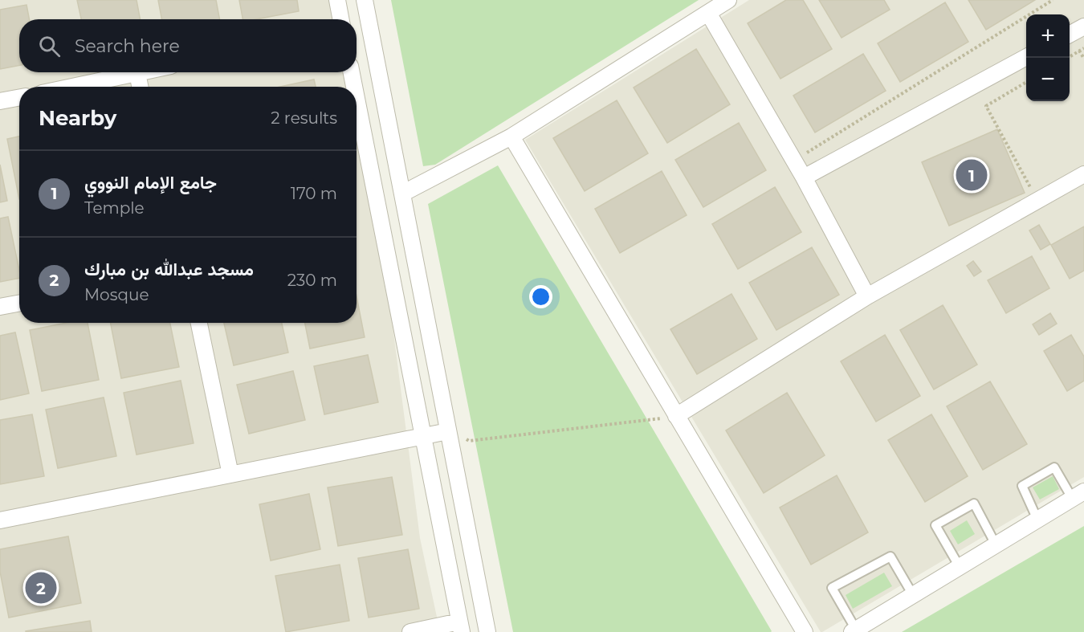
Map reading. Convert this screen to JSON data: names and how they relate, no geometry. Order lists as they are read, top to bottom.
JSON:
{
  "page": {
    "map_buttons": ["+", "−"],
    "search": "Search here",
    "heading": ["Nearby", "2 results"],
    "list": [
      {
        "mark": "1",
        "name": "جامع الإمام النووي",
        "note": "Temple",
        "value": "170 m"
      },
      {
        "mark": "2",
        "name": "مسجد عبدالله بن مبارك",
        "note": "Mosque",
        "value": "230 m"
      }
    ],
    "pins": ["1", "2"]
  }
}
